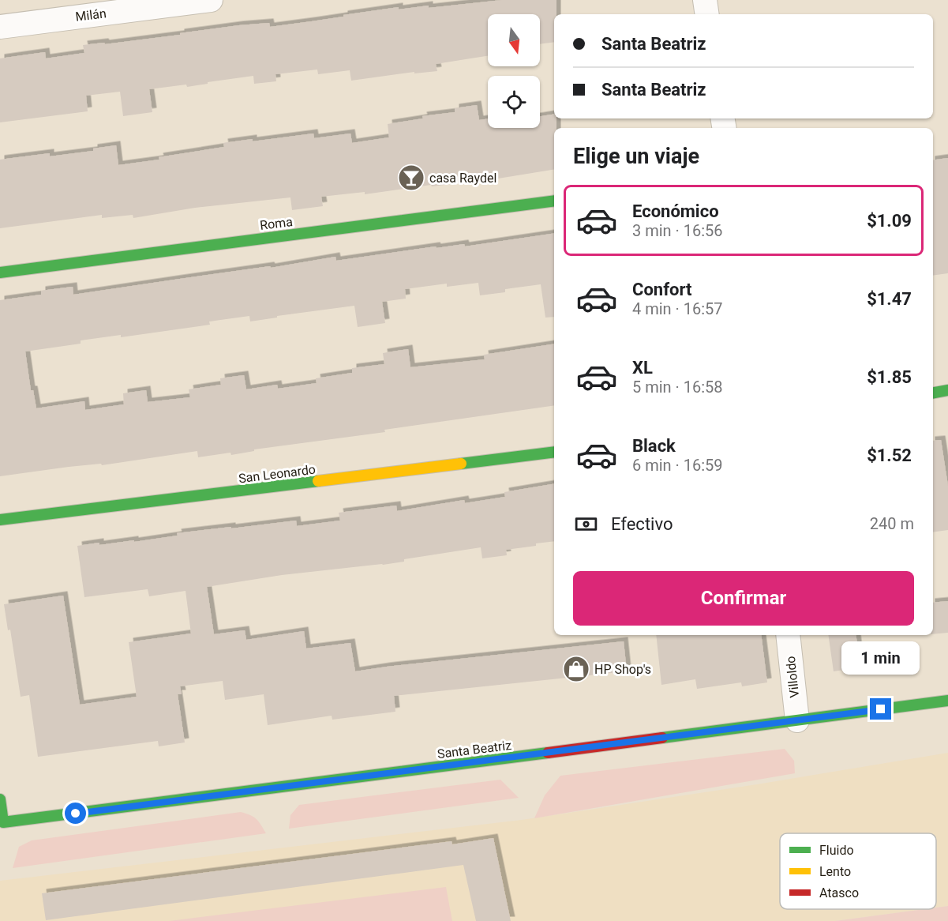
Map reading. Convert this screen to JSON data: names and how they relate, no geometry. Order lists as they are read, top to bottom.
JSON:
{
  "streets": {
    "street": [
      "Milán",
      "Roma",
      "San Leonardo",
      "Villoldo",
      "Santa Beatriz"
    ]
  },
  "crossings": [
    ["Villoldo", "Santa Beatriz"]
  ],
  "places": {
    "bar": ["casa Raydel"],
    "shop": ["HP Shop's"]
  },
  "legend": ["Fluido", "Lento", "Atasco"],
  "north": "bottom",
  "page": {
    "banner": ["Santa Beatriz", "Santa Beatriz"],
    "heading": "Elige un viaje",
    "list": [
      {
        "name": "Económico",
        "note": "3 min · 16:56",
        "value": "$1.09"
      },
      {
        "name": "Confort",
        "note": "4 min · 16:57",
        "value": "$1.47"
      },
      {
        "name": "XL",
        "note": "5 min · 16:58",
        "value": "$1.85"
      },
      {
        "name": "Black",
        "note": "6 min · 16:59",
        "value": "$1.52"
      }
    ],
    "pay": ["Efectivo", "240 m"],
    "buttons": "Confirmar",
    "bubble": "1 min"
  }
}
